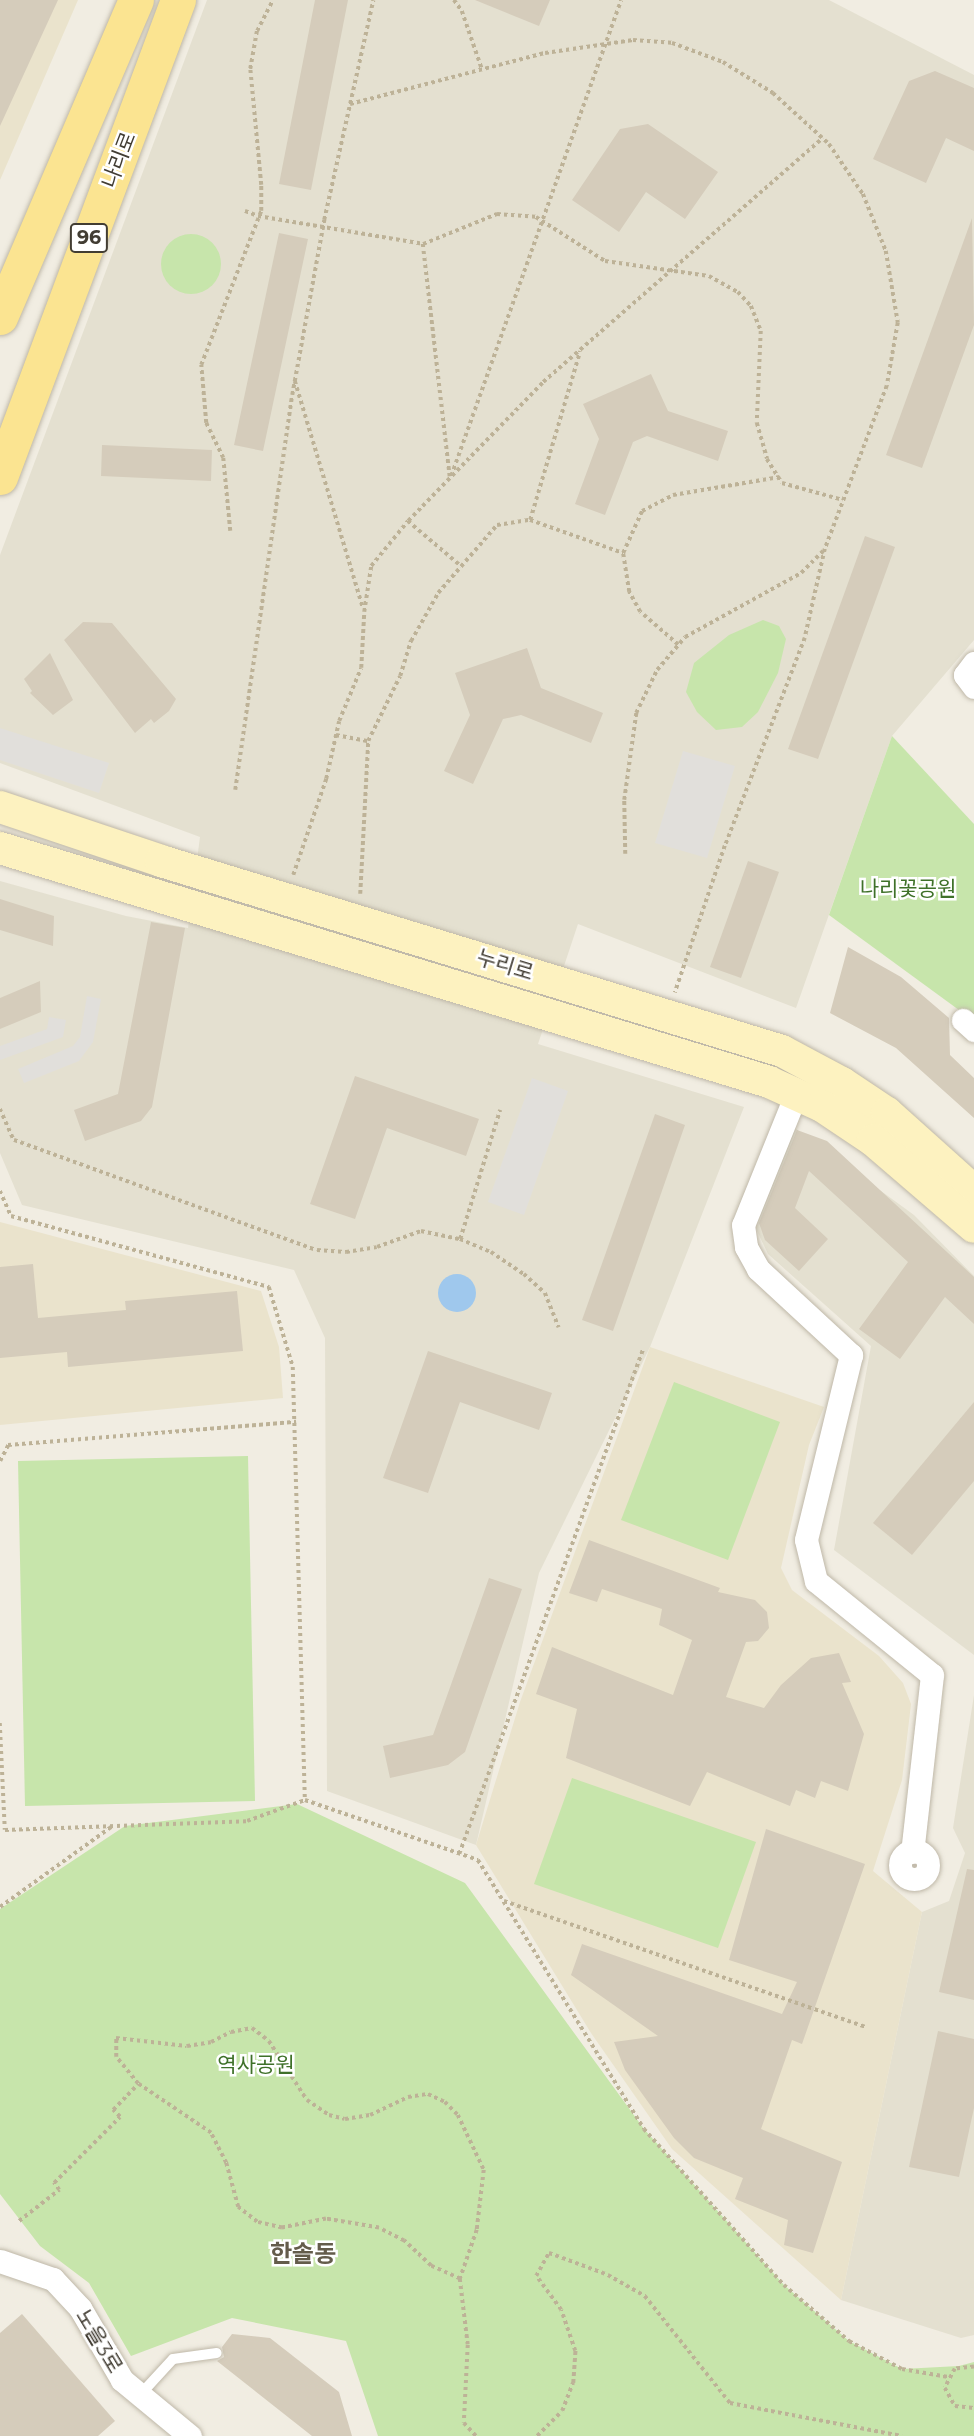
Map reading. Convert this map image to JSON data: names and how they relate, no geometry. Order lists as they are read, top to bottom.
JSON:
{
  "streets": {
    "main road": ["나리로", "96"],
    "street": ["누리로", "노을3로"]
  },
  "districts": ["한솔동"],
  "parks": ["나리꽃공원", "역사공원"]
}
